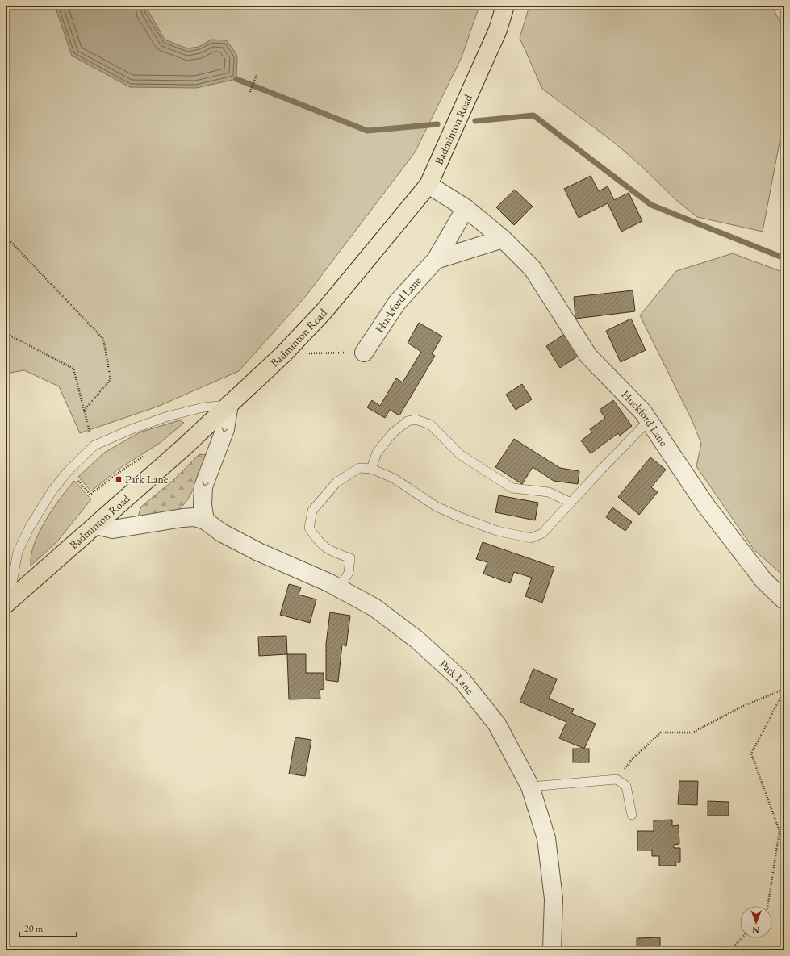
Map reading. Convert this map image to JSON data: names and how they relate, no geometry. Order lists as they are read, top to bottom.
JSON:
{
  "streets": {
    "main road": ["Badminton Road"],
    "street": ["Huckford Lane", "Park Lane"]
  },
  "crossings": [
    ["Badminton Road", "Huckford Lane"]
  ],
  "places": {
    "transit": ["Park Lane"]
  },
  "scale_bar": "20 m",
  "north": "bottom"
}
